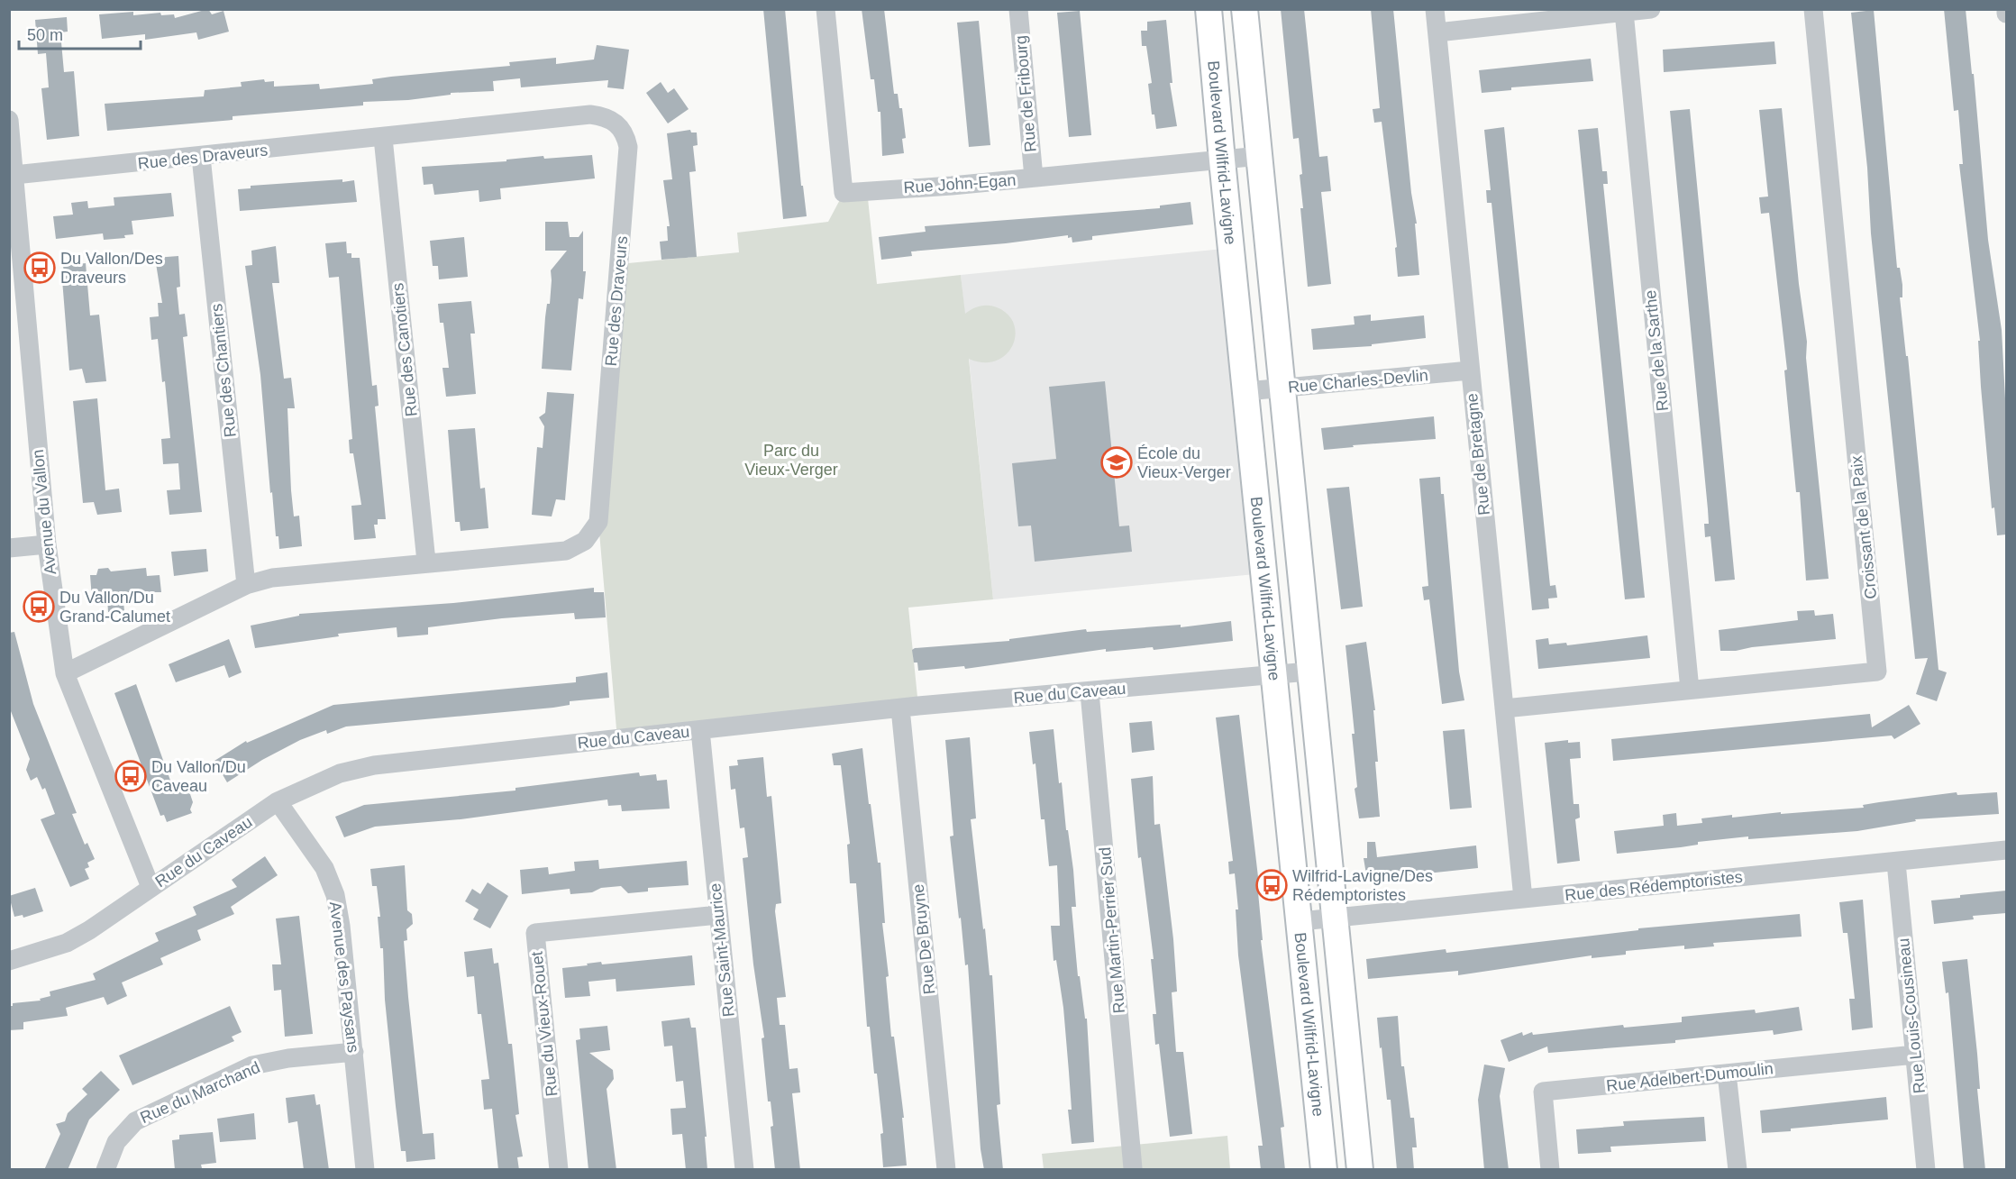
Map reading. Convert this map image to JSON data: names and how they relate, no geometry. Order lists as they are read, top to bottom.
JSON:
{
  "streets": {
    "main road": ["Boulevard Wilfrid-Lavigne"],
    "street": [
      "Rue de Fribourg",
      "Rue des Draveurs",
      "Rue John-Egan",
      "Rue des Canotiers",
      "Rue de la Sarthe",
      "Rue des Chantiers",
      "Rue Charles-Devlin",
      "Rue de Bretagne",
      "Avenue du Vallon",
      "Croissant de la Paix",
      "Rue du Caveau",
      "Rue des Rédemptoristes",
      "Rue Martin-Perrier Sud",
      "Rue De Bruyne",
      "Rue Saint-Maurice",
      "Avenue des Paysans",
      "Rue Louis-Cousineau",
      "Rue du Vieux-Rouet",
      "Rue Adelbert-Dumoulin",
      "Rue du Marchand"
    ]
  },
  "crossings": [
    ["Rue de Fribourg", "Rue John-Egan"],
    ["Boulevard Wilfrid-Lavigne", "Rue John-Egan"],
    ["Boulevard Wilfrid-Lavigne", "Rue Charles-Devlin"],
    ["Boulevard Wilfrid-Lavigne", "Rue du Caveau"],
    ["Boulevard Wilfrid-Lavigne", "Rue des Rédemptoristes"],
    ["Rue des Draveurs", "Rue des Canotiers"],
    ["Rue des Draveurs", "Rue des Chantiers"],
    ["Rue des Draveurs", "Avenue du Vallon"],
    ["Rue de la Sarthe", "Croissant de la Paix"],
    ["Rue Charles-Devlin", "Rue de Bretagne"],
    ["Rue de Bretagne", "Croissant de la Paix"],
    ["Rue de Bretagne", "Rue des Rédemptoristes"],
    ["Avenue du Vallon", "Rue du Caveau"],
    ["Rue du Caveau", "Rue Martin-Perrier Sud"],
    ["Rue du Caveau", "Rue De Bruyne"],
    ["Rue du Caveau", "Rue Saint-Maurice"],
    ["Rue du Caveau", "Avenue des Paysans"],
    ["Rue des Rédemptoristes", "Rue Louis-Cousineau"],
    ["Rue Saint-Maurice", "Rue du Vieux-Rouet"],
    ["Avenue des Paysans", "Rue du Marchand"],
    ["Rue Louis-Cousineau", "Rue Adelbert-Dumoulin"]
  ],
  "parks": ["Parc du Vieux-Verger"],
  "places": {
    "bus stop": [
      "Du Vallon/Des Draveurs",
      "Du Vallon/Du Grand-Calumet",
      "Du Vallon/Du Caveau",
      "Wilfrid-Lavigne/Des Rédemptoristes"
    ],
    "school or university": ["École du Vieux-Verger"]
  },
  "scale_bar": "50 m"
}
